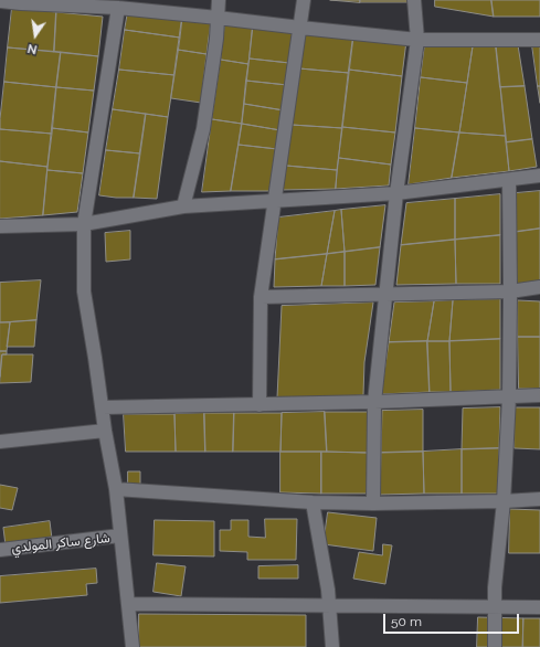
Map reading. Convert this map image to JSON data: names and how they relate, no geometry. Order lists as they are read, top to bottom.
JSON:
{
  "streets": {
    "street": ["شارع ساكر المولدي"]
  },
  "scale_bar": "50 m",
  "north": "bottom"
}
